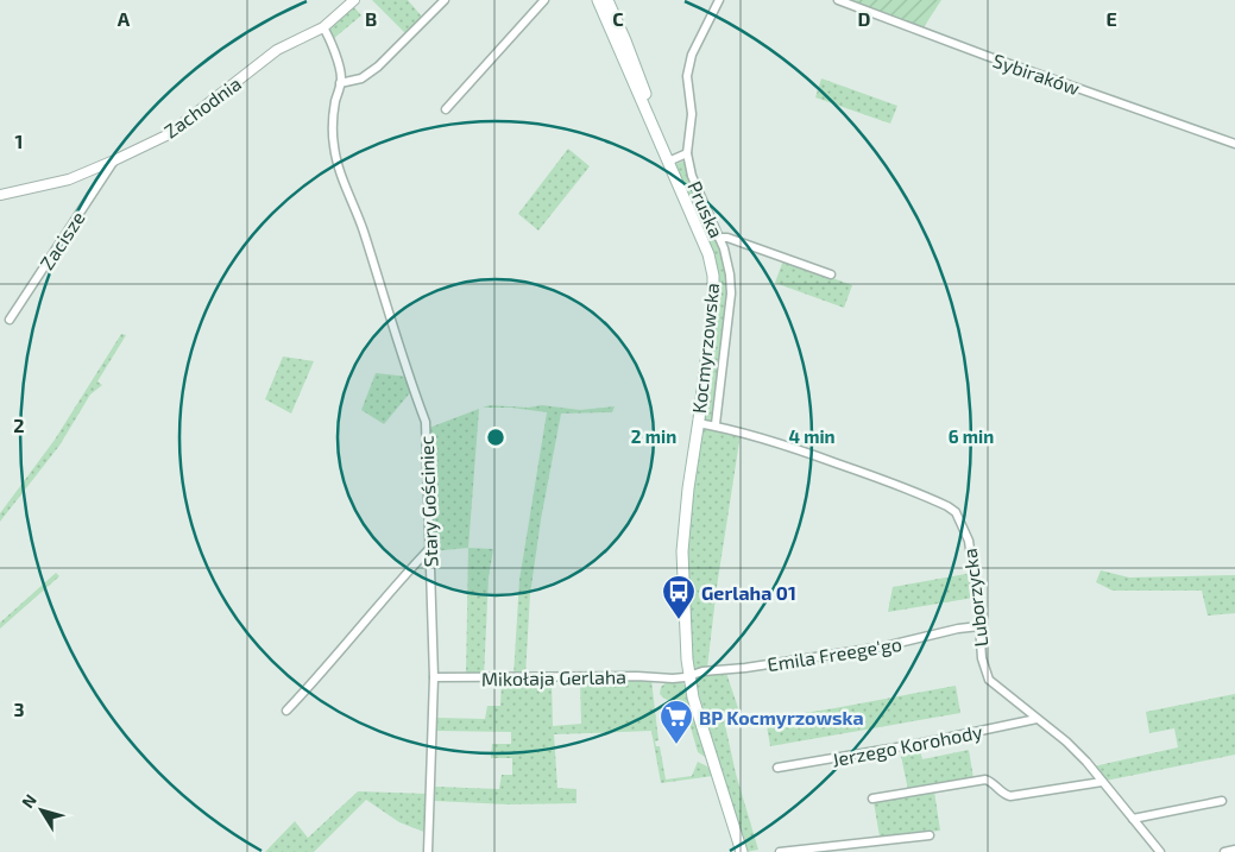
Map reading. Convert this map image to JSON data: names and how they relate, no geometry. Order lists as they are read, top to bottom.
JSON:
{
  "streets": {
    "main road": ["Kocmyrzowska"],
    "street": [
      "Sybiraków",
      "Zachodnia",
      "Pruska",
      "Zacisze",
      "Stary Gościniec",
      "Luborzycka",
      "Emila Freege'go",
      "Mikołaja Gerlaha",
      "Jerzego Korohody"
    ]
  },
  "crossings": [
    ["Zachodnia", "Zacisze"],
    ["Zachodnia", "Stary Gościniec"],
    ["Pruska", "Luborzycka"],
    ["Kocmyrzowska", "Luborzycka"],
    ["Kocmyrzowska", "Emila Freege'go"],
    ["Kocmyrzowska", "Mikołaja Gerlaha"],
    ["Stary Gościniec", "Mikołaja Gerlaha"],
    ["Luborzycka", "Emila Freege'go"],
    ["Luborzycka", "Jerzego Korohody"],
    ["Emila Freege'go", "Mikołaja Gerlaha"]
  ],
  "places": {
    "bus stop": ["Gerlaha 01"],
    "supermarket": ["BP Kocmyrzowska"]
  },
  "north": "top left",
  "grid": {
    "columns": [
      "A",
      "B",
      "C",
      "D",
      "E"
    ],
    "rows": ["1", "2", "3"]
  },
  "rings": ["2 min", "4 min", "6 min"]
}
